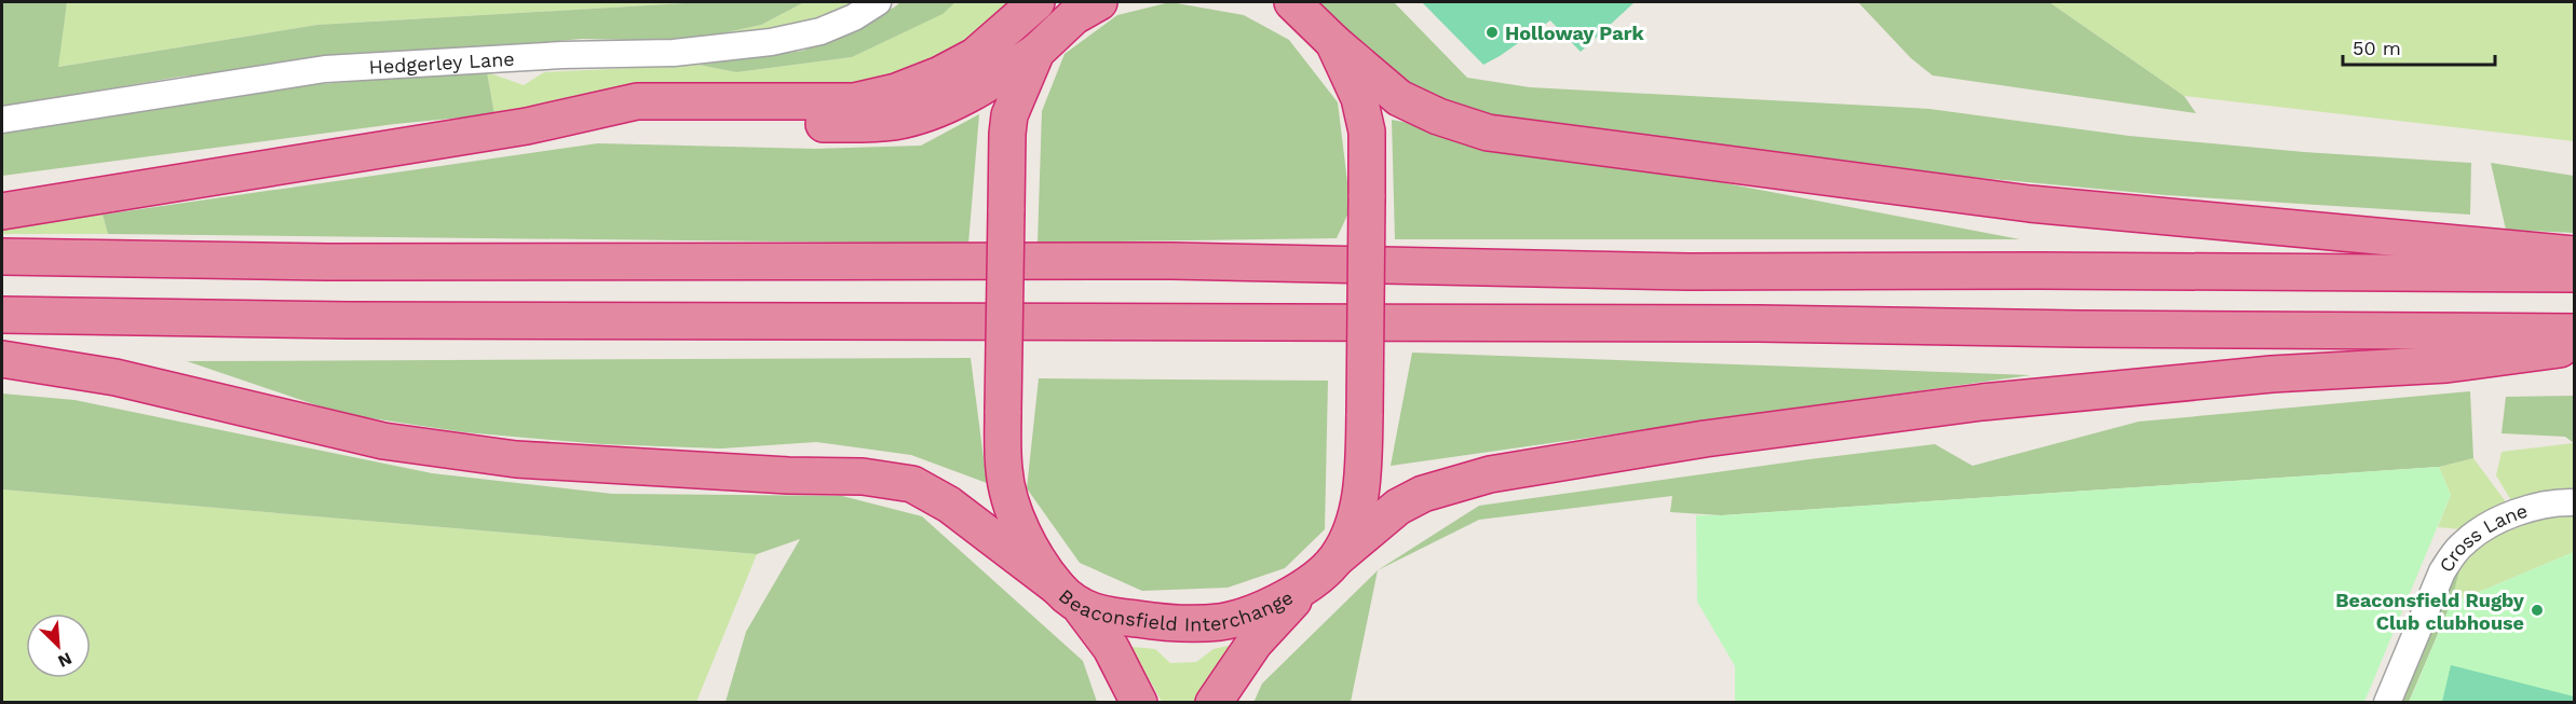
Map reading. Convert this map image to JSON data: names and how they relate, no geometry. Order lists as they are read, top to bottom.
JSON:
{
  "streets": {
    "highway": ["Beaconsfield Interchange"],
    "street": ["Hedgerley Lane", "Cross Lane"]
  },
  "places": ["Holloway Park", "Beaconsfield Rugby Club clubhouse"],
  "scale_bar": "50 m",
  "north": "bottom right"
}
